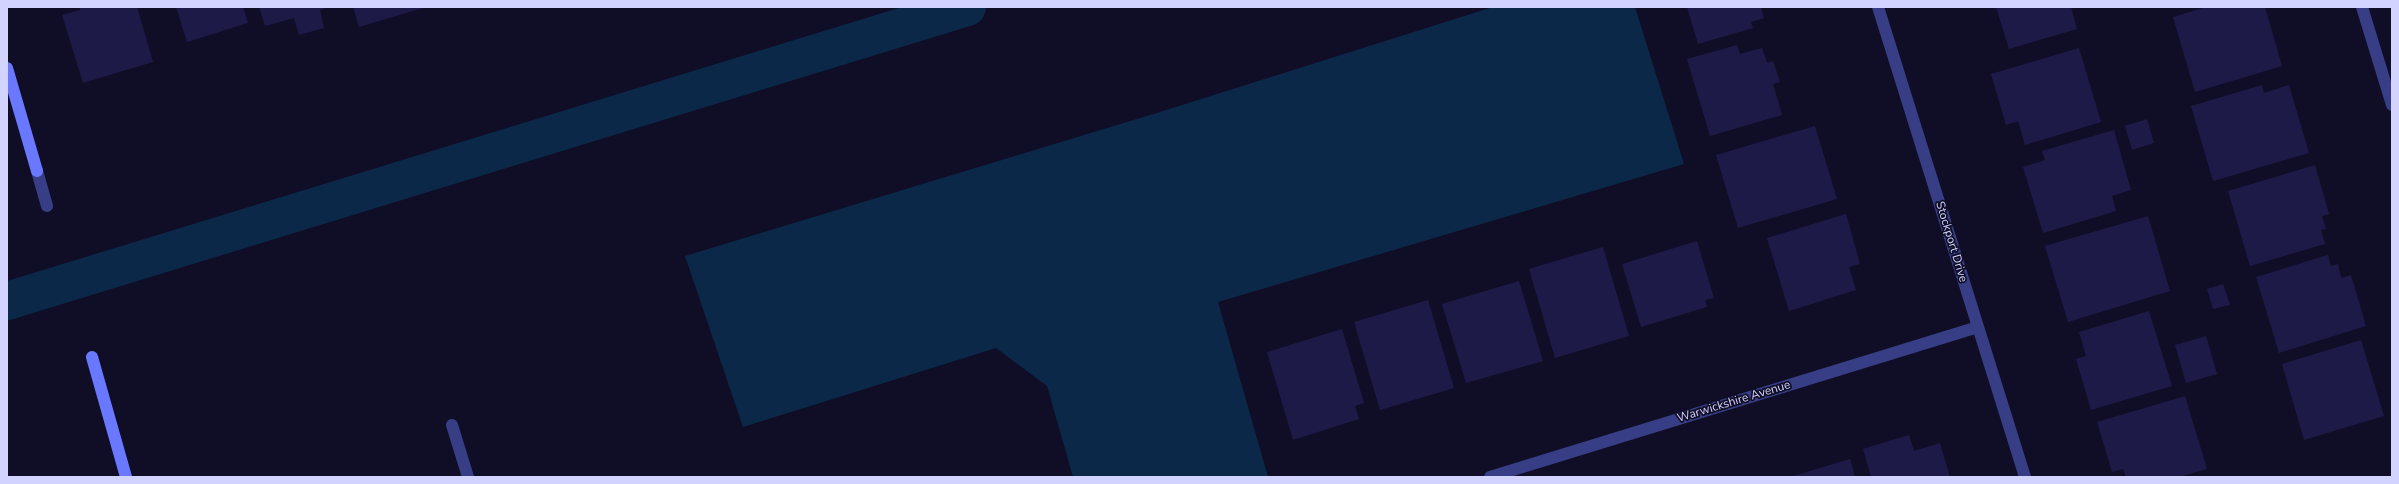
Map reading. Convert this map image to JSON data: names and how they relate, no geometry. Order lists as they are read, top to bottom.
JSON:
{
  "streets": {
    "street": ["Stockport Drive", "Warwickshire Avenue"]
  },
  "crossings": [
    ["Stockport Drive", "Warwickshire Avenue"]
  ]
}
